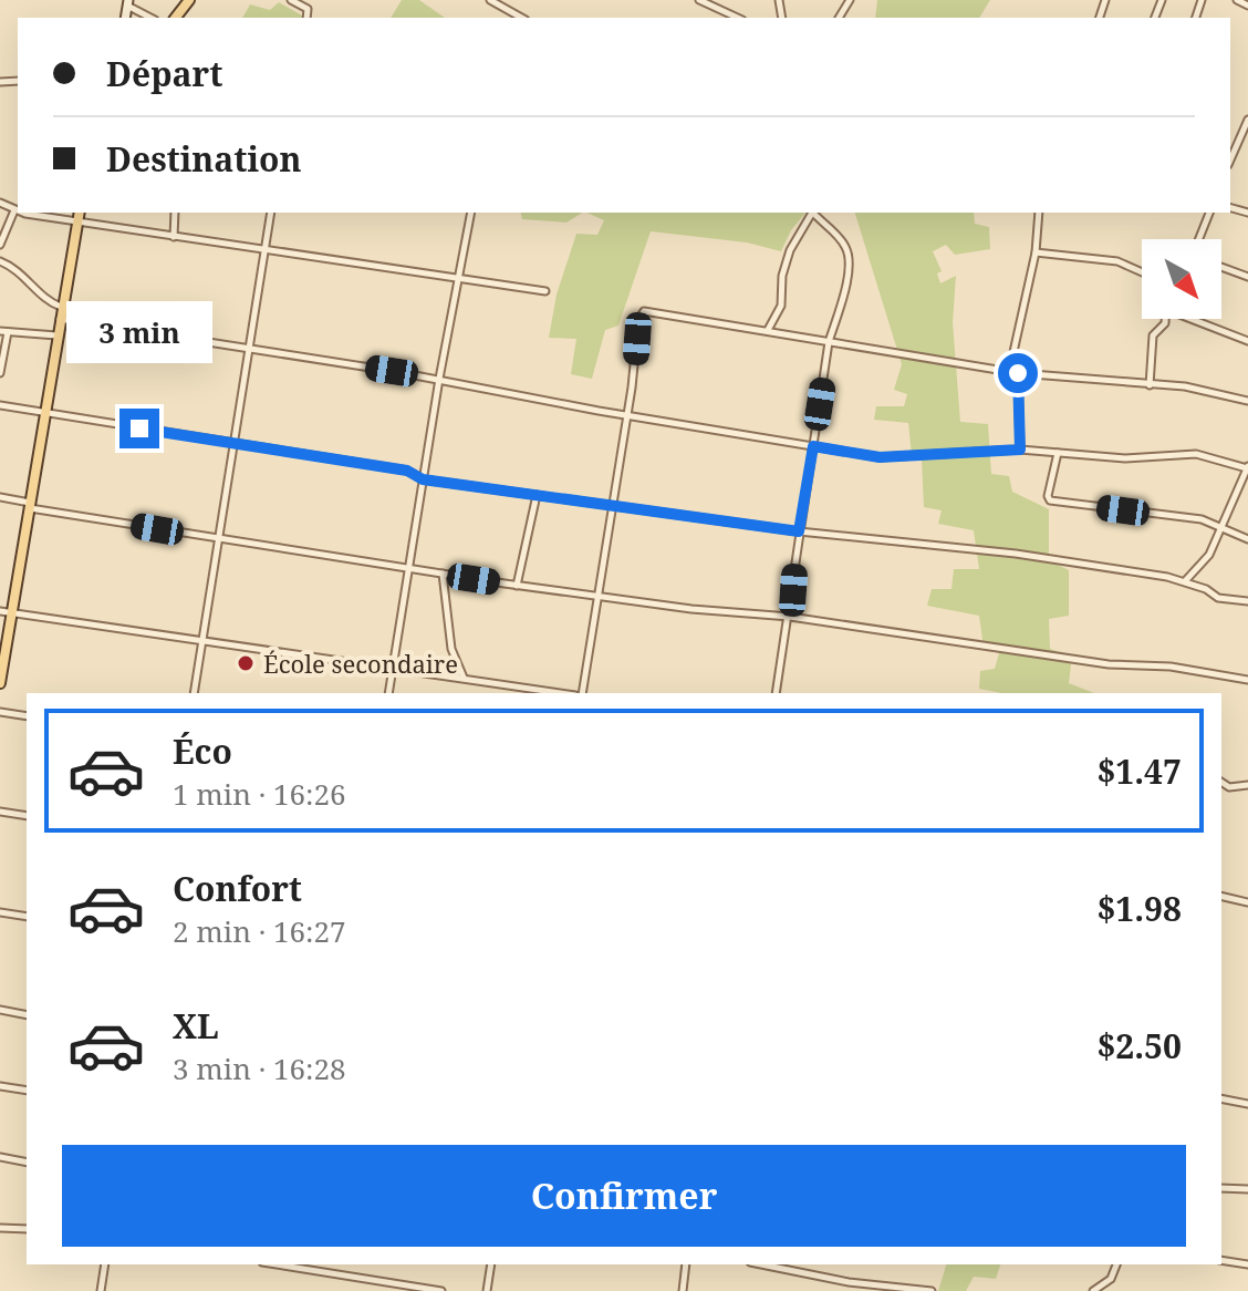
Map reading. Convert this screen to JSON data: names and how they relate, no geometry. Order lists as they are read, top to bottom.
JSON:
{
  "places": ["École secondaire"],
  "north": "bottom right",
  "page": {
    "banner": ["Départ", "Destination"],
    "bubble": "3 min",
    "list": [
      {
        "name": "Éco",
        "note": "1 min · 16:26",
        "value": "$1.47"
      },
      {
        "name": "Confort",
        "note": "2 min · 16:27",
        "value": "$1.98"
      },
      {
        "name": "XL",
        "note": "3 min · 16:28",
        "value": "$2.50"
      }
    ],
    "buttons": "Confirmer"
  }
}
